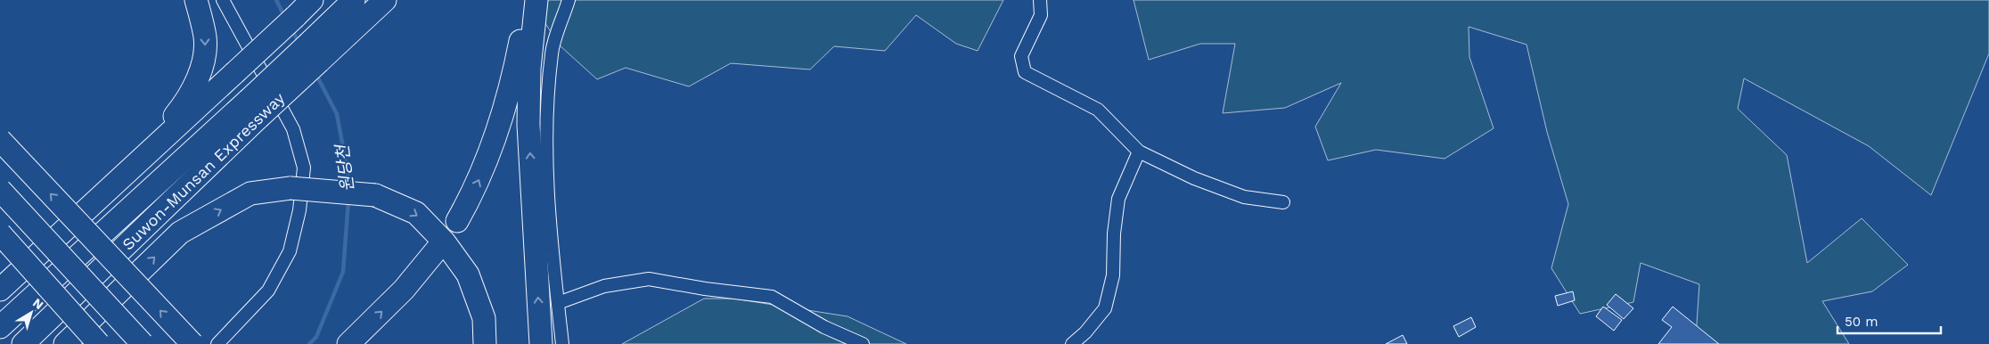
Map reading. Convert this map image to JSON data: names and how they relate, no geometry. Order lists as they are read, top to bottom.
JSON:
{
  "streets": {
    "highway": ["Suwon-Munsan Expressway"]
  },
  "water": ["원당천"],
  "scale_bar": "50 m",
  "north": "top right"
}
